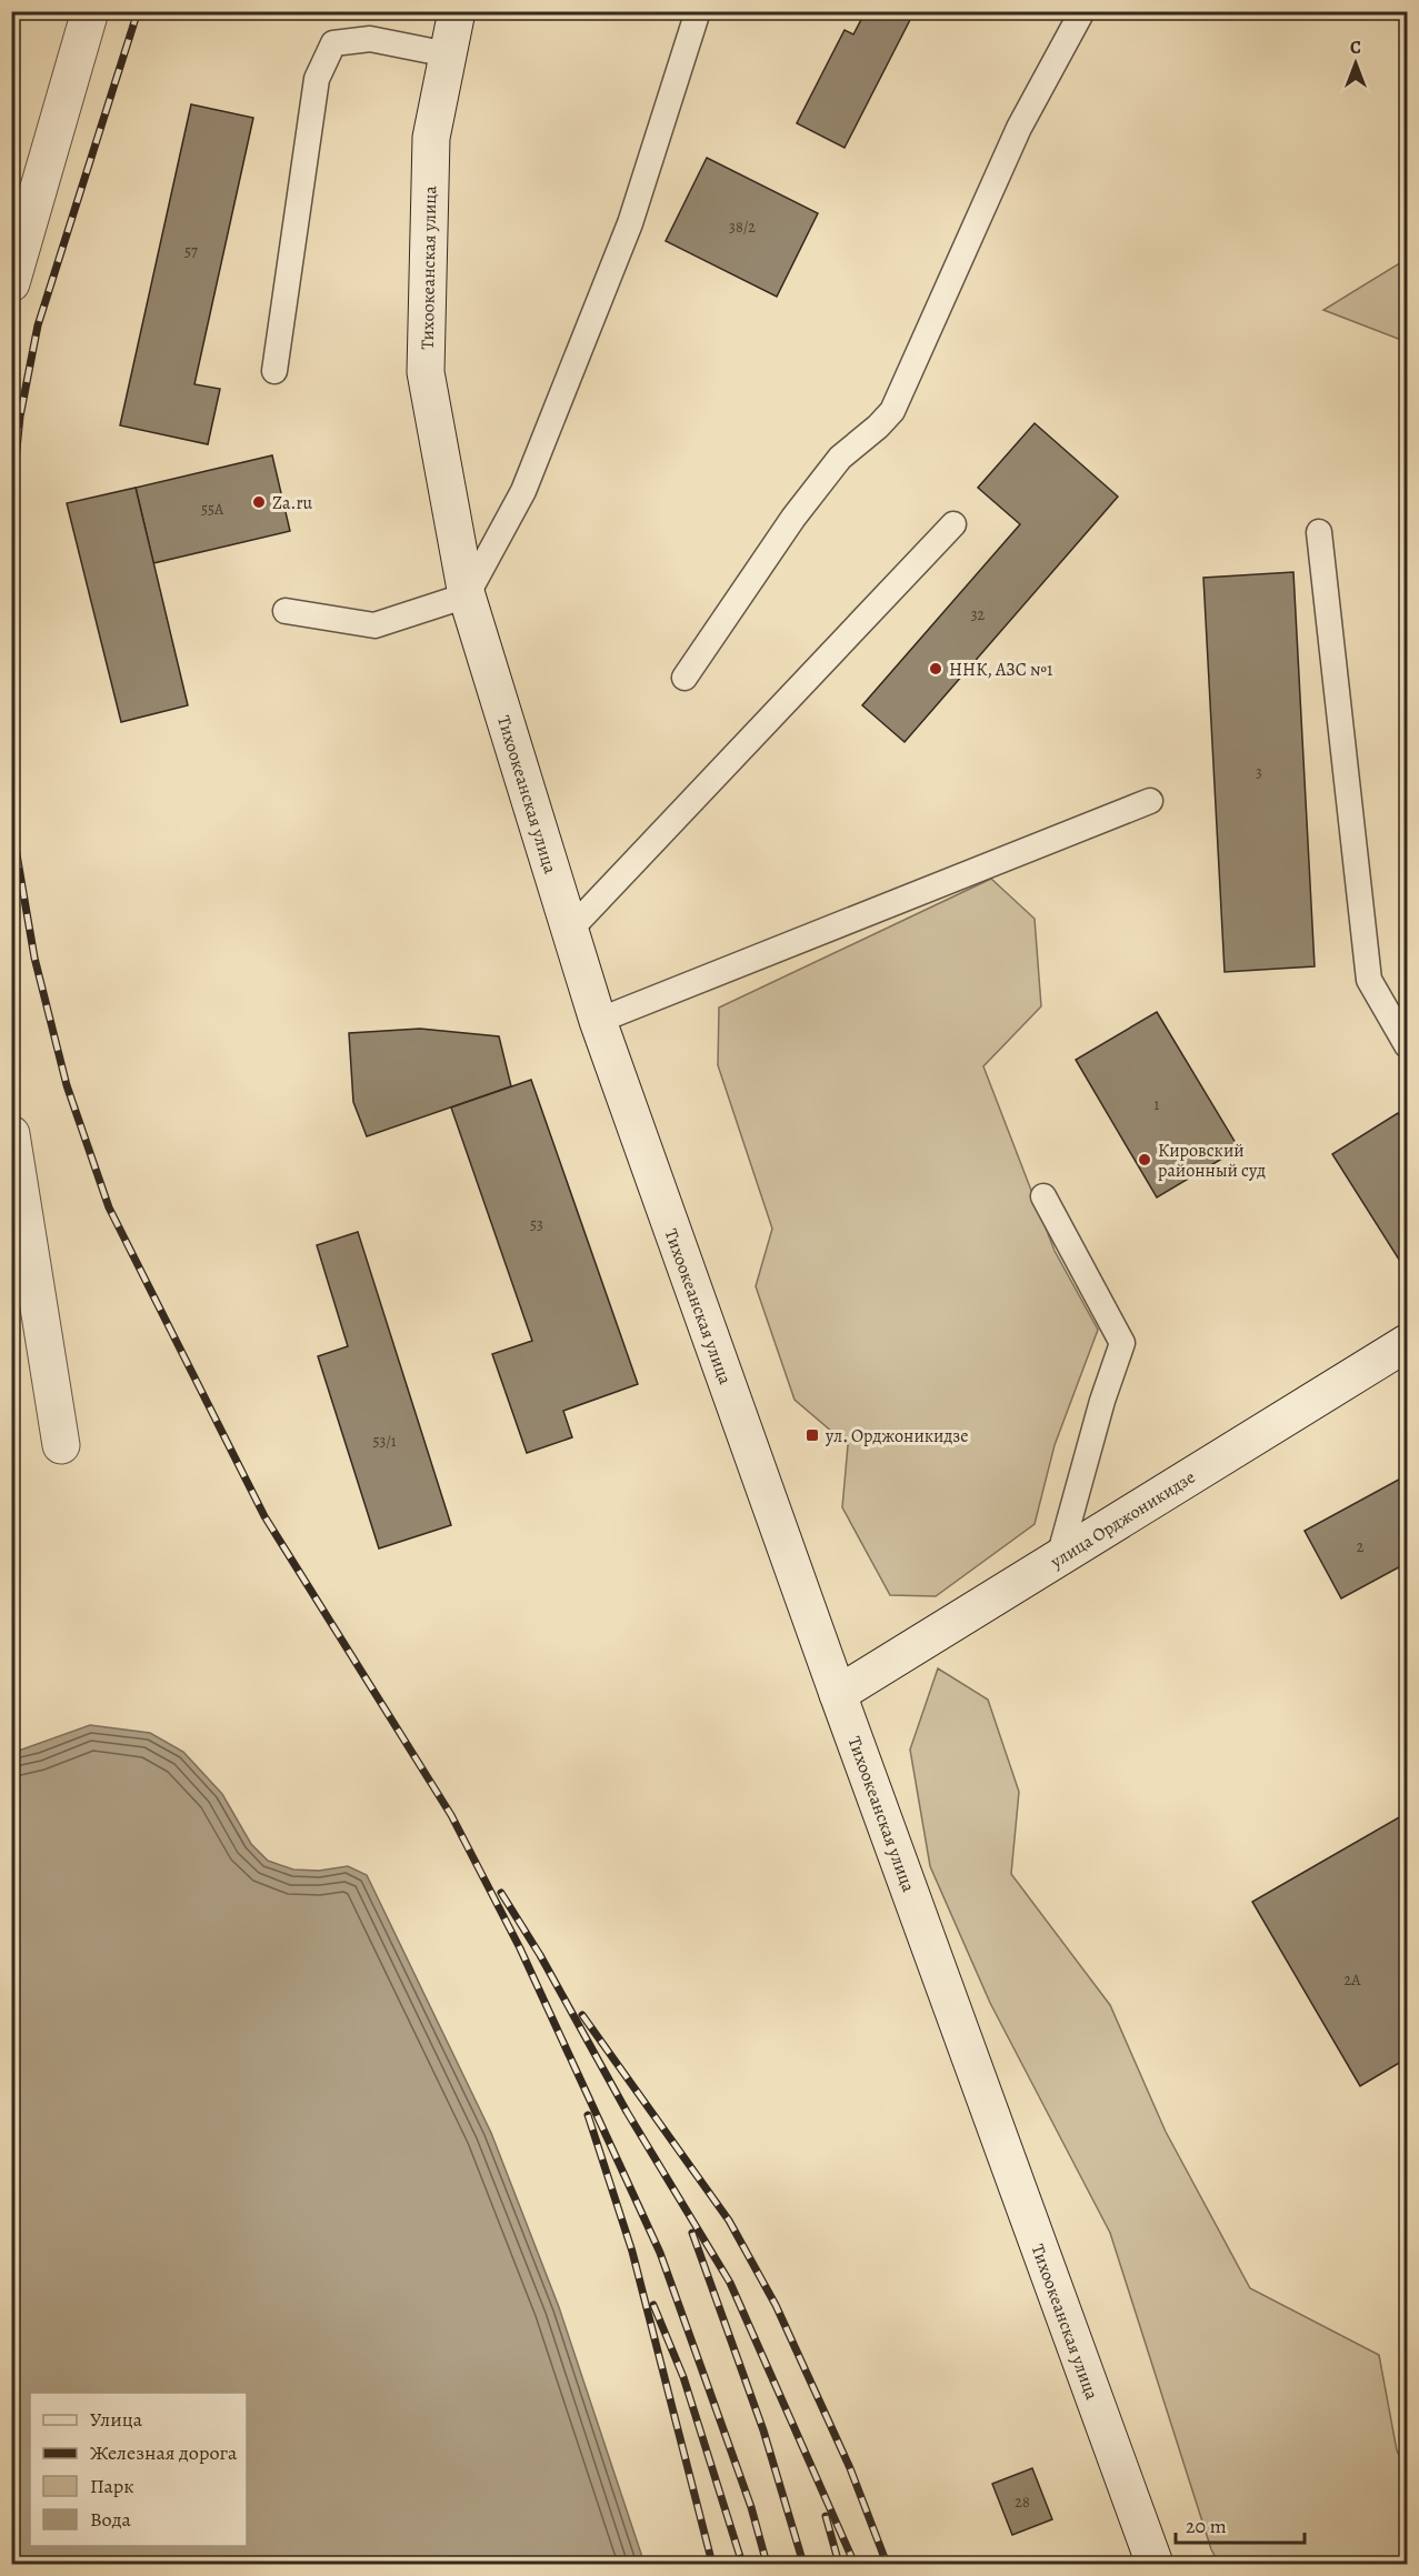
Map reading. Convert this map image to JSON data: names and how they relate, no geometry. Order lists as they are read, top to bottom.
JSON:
{
  "streets": {
    "main road": ["Тихоокеанская улица", "улица Орджоникидзе"]
  },
  "crossings": [
    ["Тихоокеанская улица", "улица Орджоникидзе"]
  ],
  "places": {
    "other": ["Za.ru", "ННК, АЗС №1", "Кировский районный суд"],
    "transit": ["ул. Орджоникидзе"]
  },
  "house_numbers": [
    "38/2",
    "57",
    "55А",
    "32",
    "3",
    "1",
    "53",
    "53/1",
    "2",
    "2А",
    "28"
  ],
  "legend": [
    "Улица",
    "Железная дорога",
    "Парк",
    "Вода"
  ],
  "scale_bar": "20 m",
  "north": "top"
}
